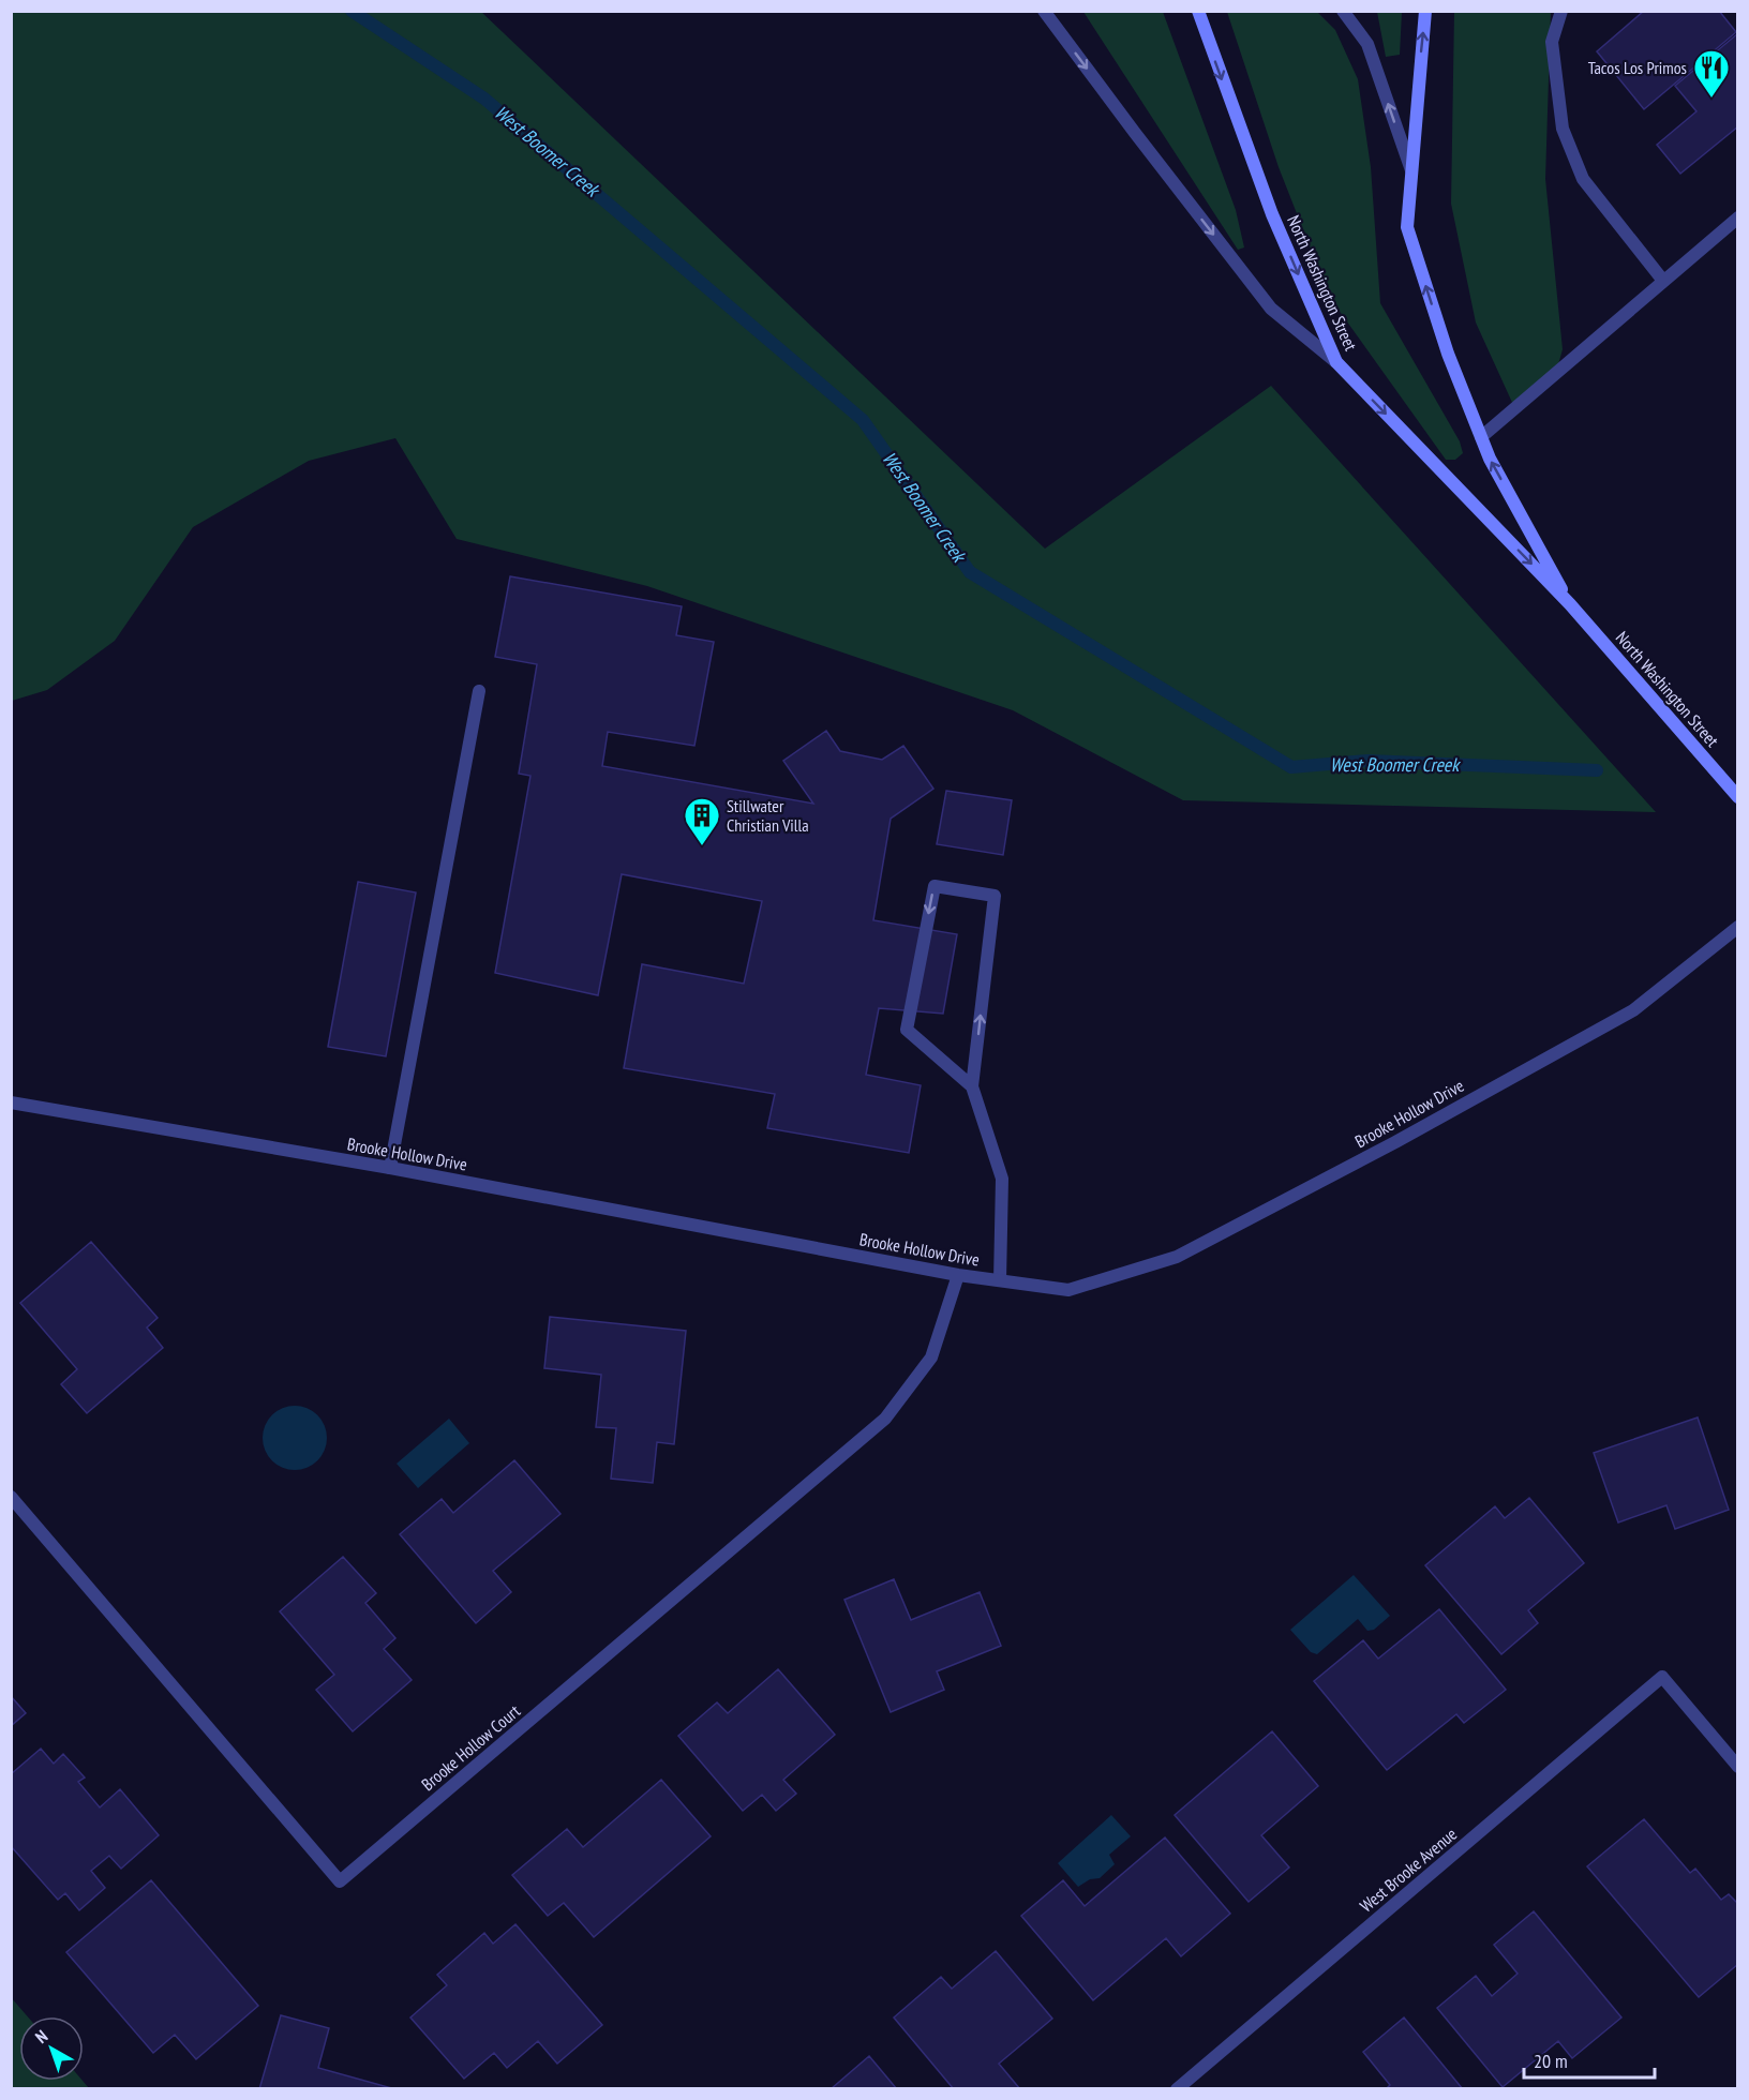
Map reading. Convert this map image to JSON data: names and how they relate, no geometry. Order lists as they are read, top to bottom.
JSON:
{
  "streets": {
    "main road": ["North Washington Street"],
    "street": ["Brooke Hollow Drive", "Brooke Hollow Court", "West Brooke Avenue"]
  },
  "crossings": [
    ["Brooke Hollow Drive", "Brooke Hollow Court"]
  ],
  "water": ["West Boomer Creek"],
  "places": {
    "restaurant": ["Tacos Los Primos"],
    "building": ["Stillwater Christian Villa"]
  },
  "scale_bar": "20 m",
  "north": "top left"
}
